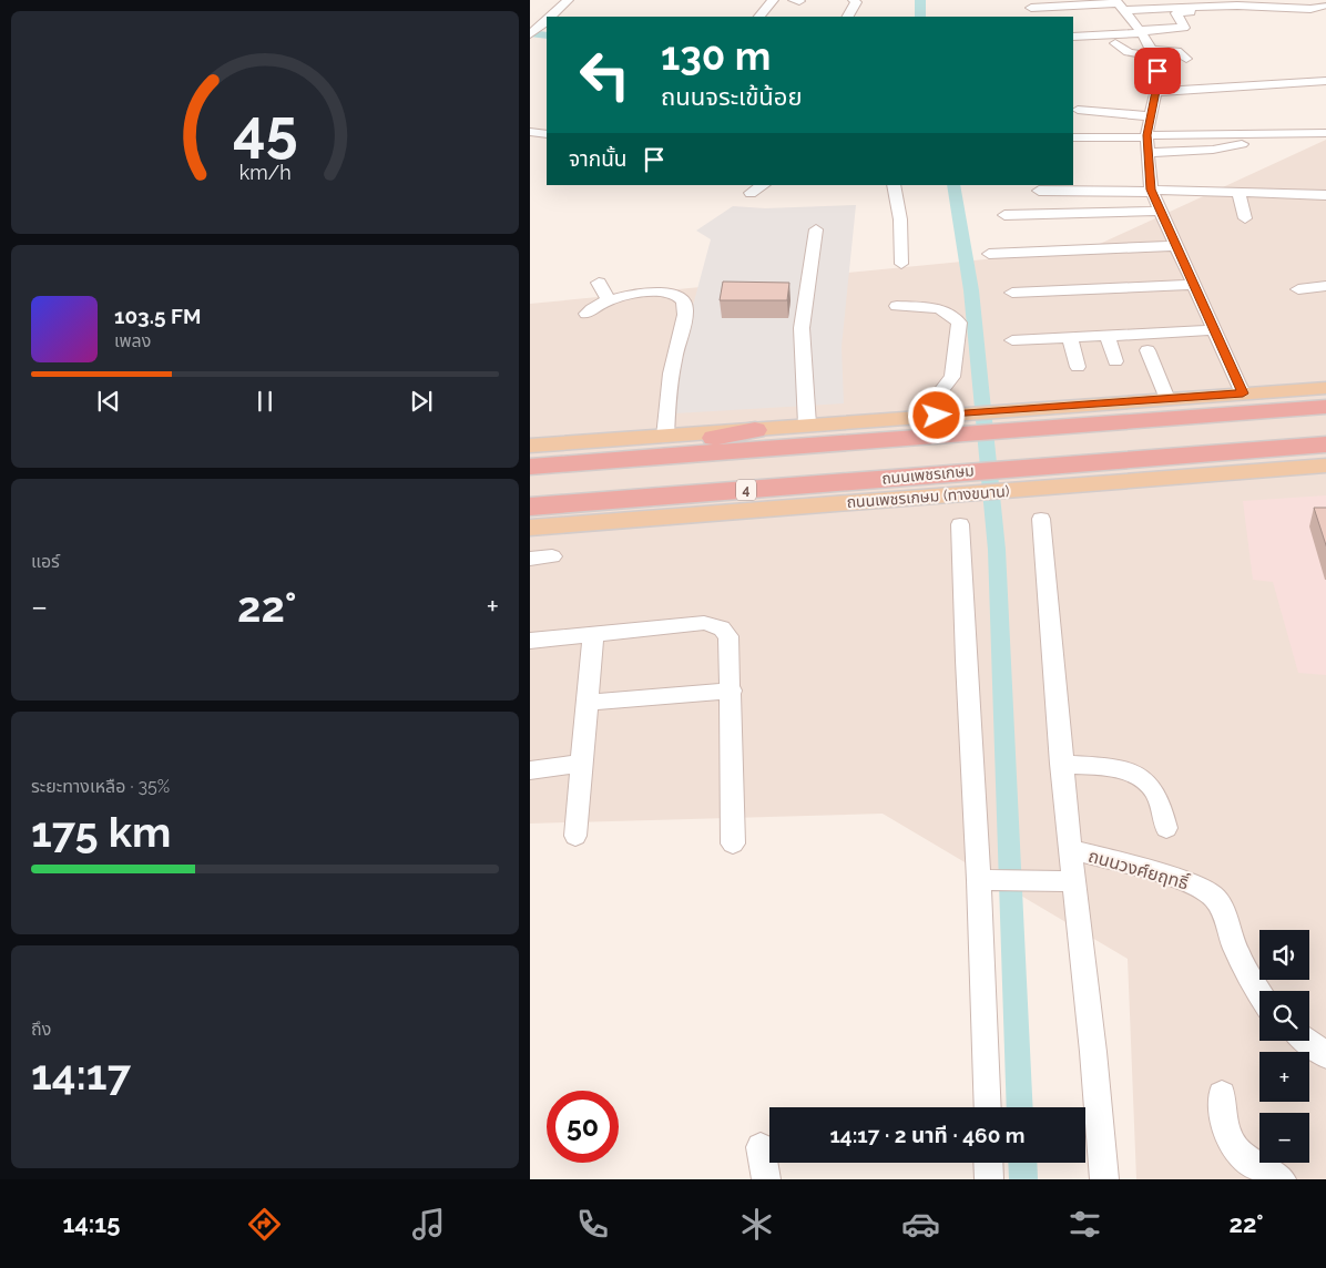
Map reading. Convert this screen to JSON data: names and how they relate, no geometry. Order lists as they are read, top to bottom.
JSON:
{
  "streets": {
    "highway": ["ถนนเพชรเกษม", "4"],
    "main road": ["ถนนเพชรเกษม (ทางขนาน)"],
    "street": ["ถนนวงศ์ยฤทธิ์"]
  },
  "crossings": [
    ["ถนนเพชรเกษม", "4"],
    ["ถนนเพชรเกษม", "ถนนเพชรเกษม (ทางขนาน)"]
  ],
  "page": {
    "turn": ["130 m", "ถนนจระเข้น้อย"],
    "then": "จากนั้น",
    "song": ["103.5 FM", "เพลง"],
    "tile": [
      "แอร์",
      ["ระยะทางเหลือ · 35%", "175 km"],
      ["ถึง", "14:17"]
    ],
    "heat": ["−", "22°", "+"],
    "map_buttons": ["+", "−"],
    "limit": "50",
    "trip": "14:17 · 2 นาที · 460 m",
    "tabs": ["14:15", "22°"],
    "gauge": ["45", "km/h"]
  }
}
